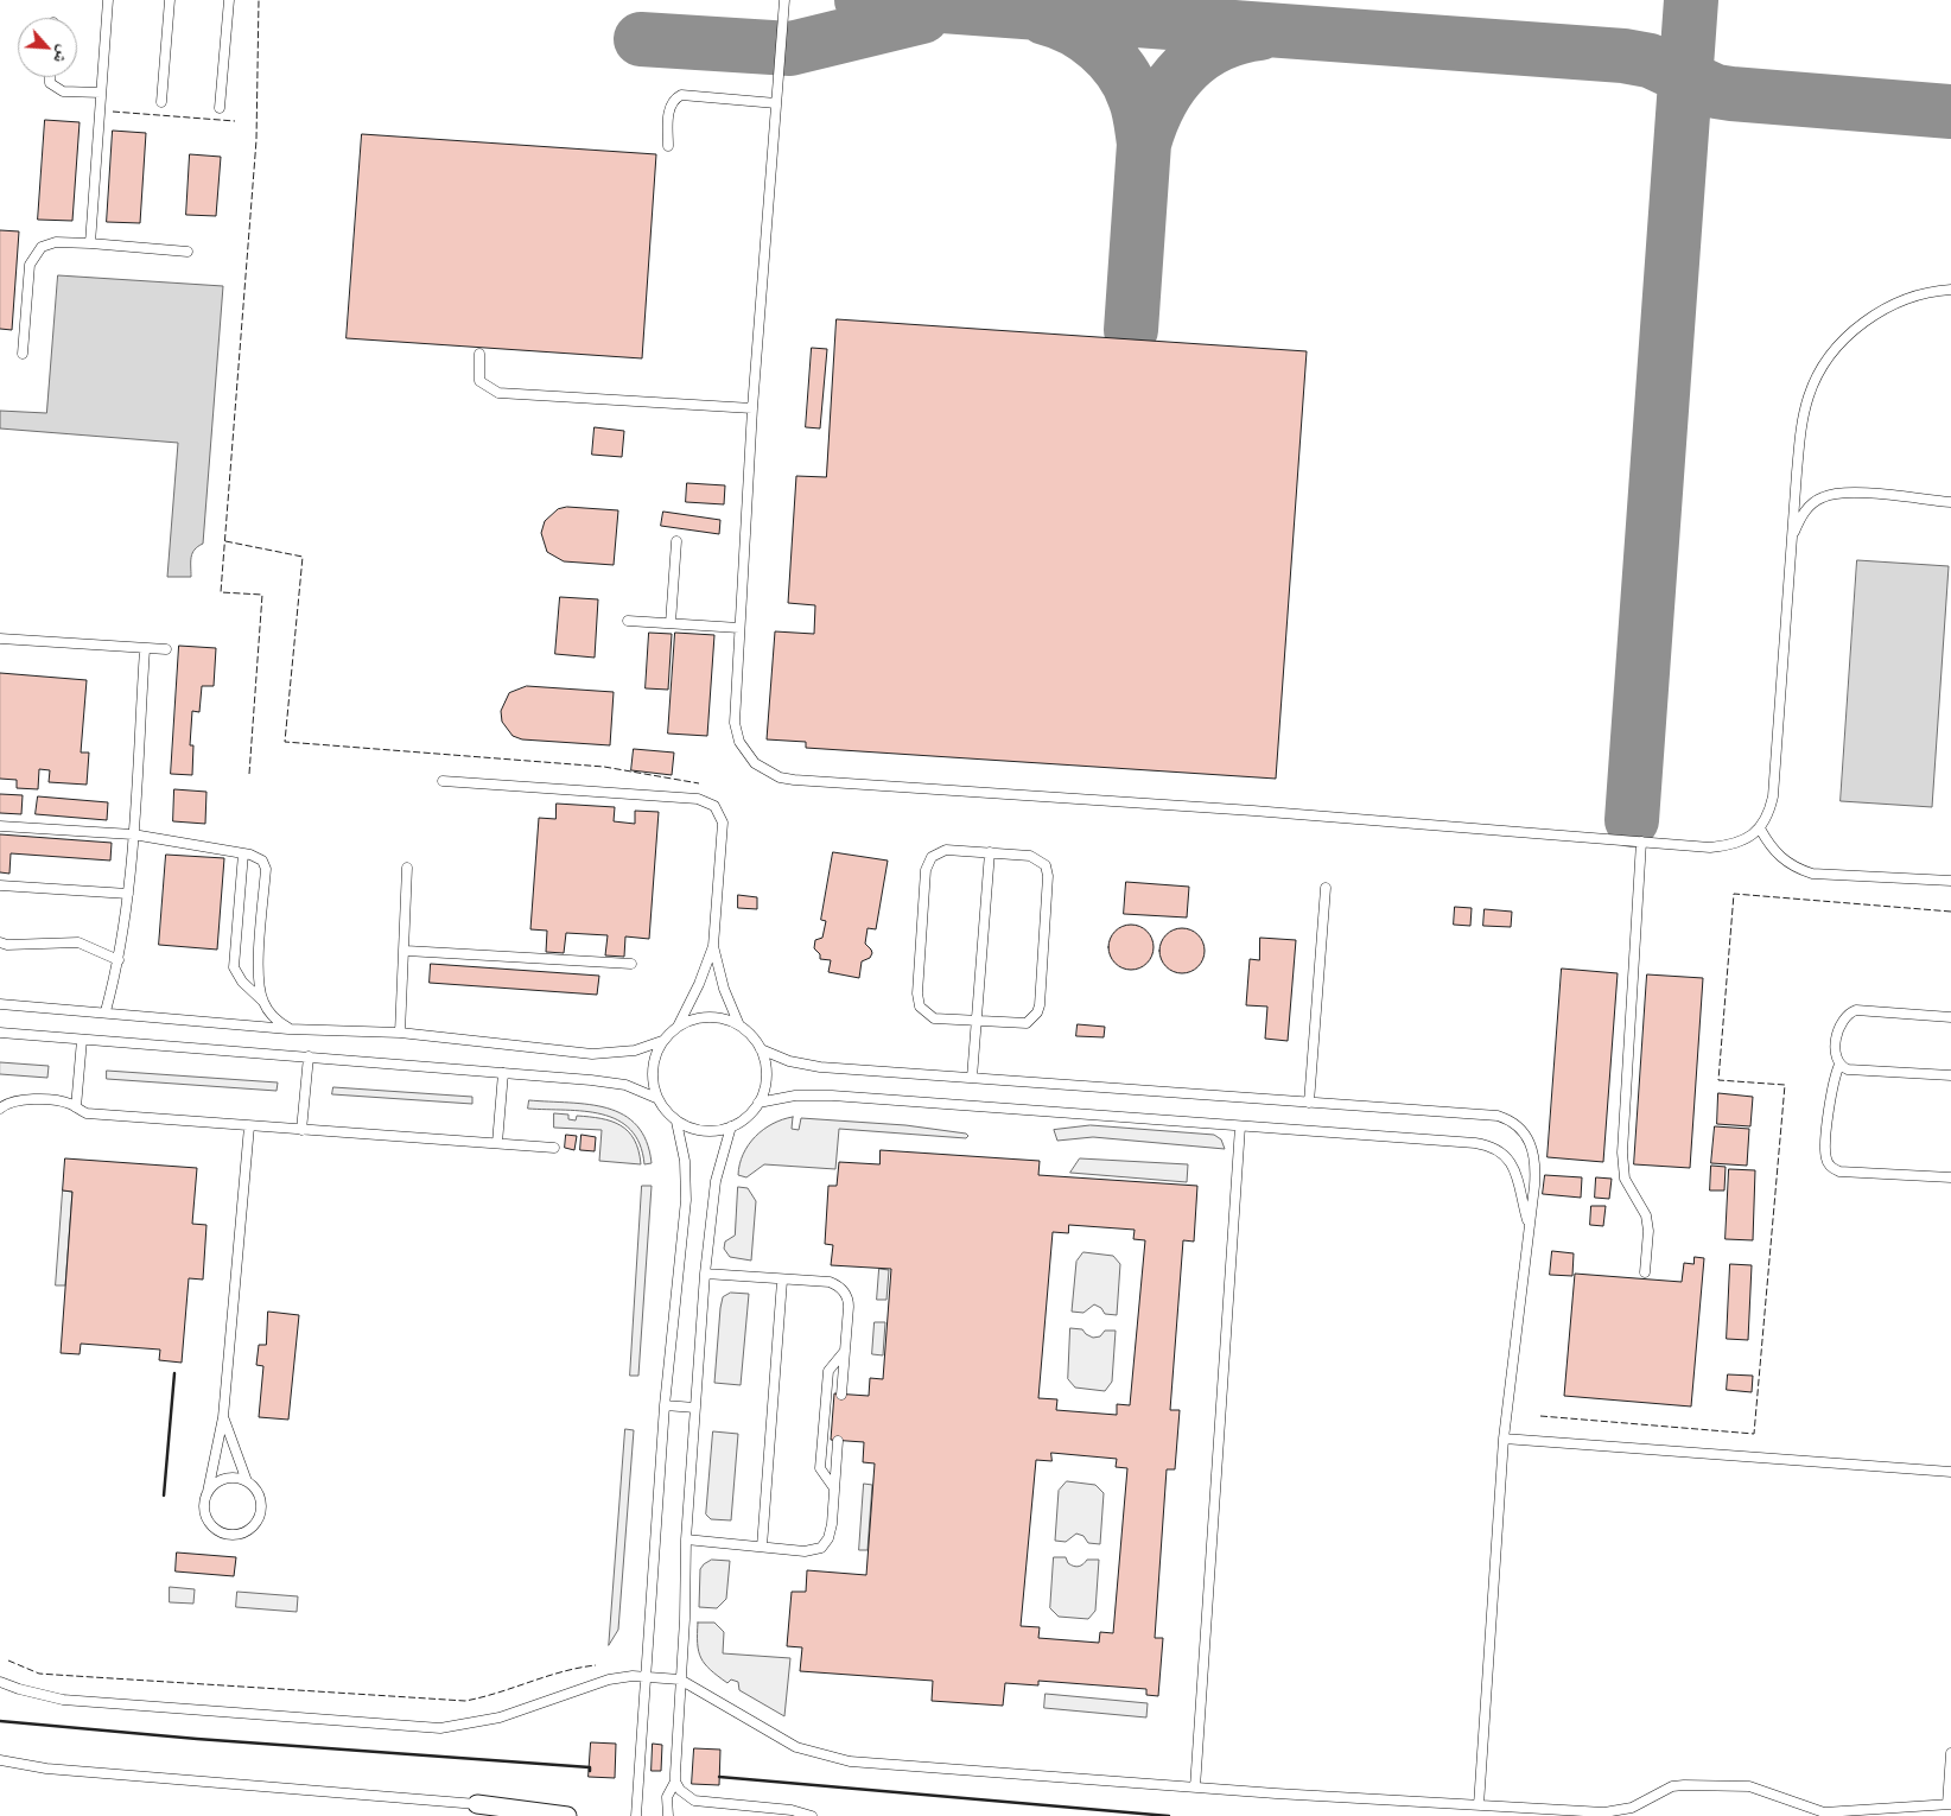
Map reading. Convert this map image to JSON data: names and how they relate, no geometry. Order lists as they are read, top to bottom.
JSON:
{
  "north": "bottom right"
}
